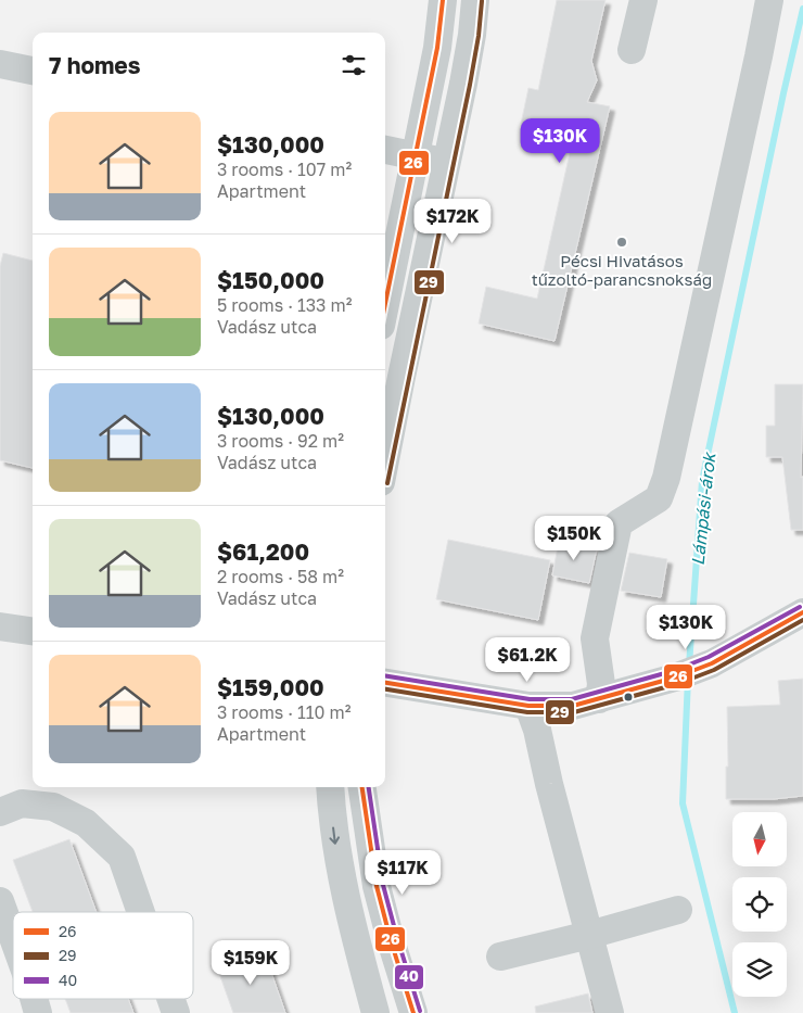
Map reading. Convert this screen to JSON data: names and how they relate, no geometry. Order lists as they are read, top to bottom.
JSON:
{
  "water": ["Lámpási-árok"],
  "places": ["Pécsi Hivatásos tűzoltó-parancsnokság"],
  "lines": ["transit line 26", "transit line 29", "transit line 40"],
  "legend": ["26", "29", "40"],
  "north": "bottom",
  "page": {
    "heading": "7 homes",
    "list": [
      {
        "name": "$130,000",
        "note": "3 rooms · 107 m² · Apartment"
      },
      {
        "name": "$150,000",
        "note": "5 rooms · 133 m² · Vadász utca"
      },
      {
        "name": "$130,000",
        "note": "3 rooms · 92 m² · Vadász utca"
      },
      {
        "name": "$61,200",
        "note": "2 rooms · 58 m² · Vadász utca"
      },
      {
        "name": "$159,000",
        "note": "3 rooms · 110 m² · Apartment"
      }
    ],
    "price": [
      "$130K",
      "$172K",
      "$150K",
      "$130K",
      "$61.2K",
      "$117K",
      "$159K"
    ]
  }
}
